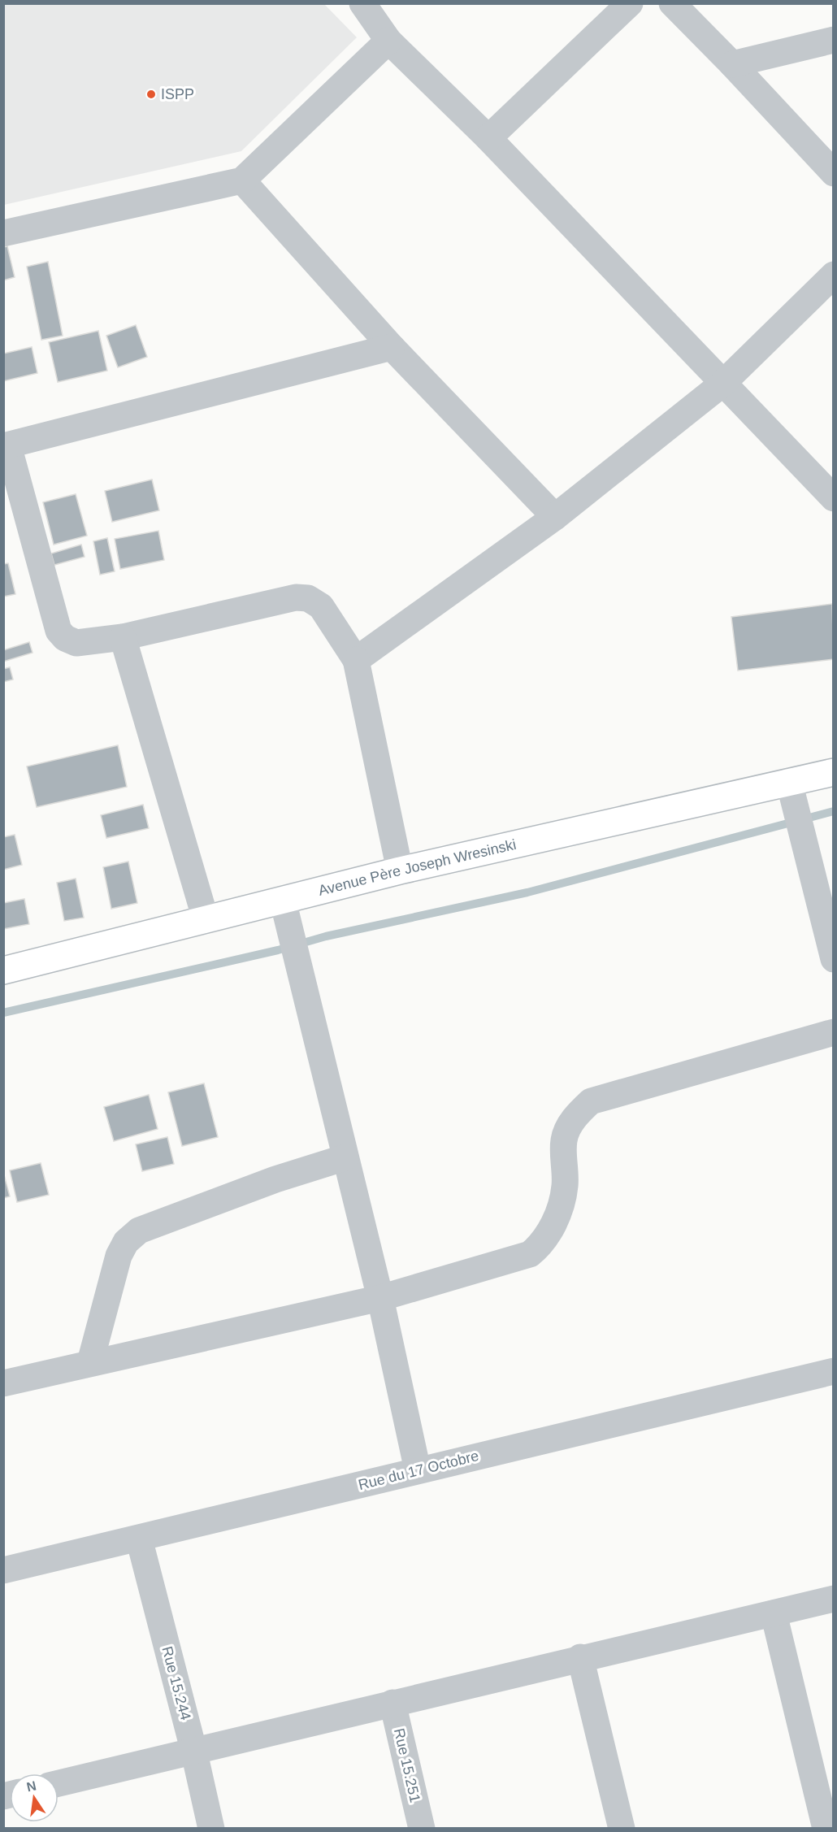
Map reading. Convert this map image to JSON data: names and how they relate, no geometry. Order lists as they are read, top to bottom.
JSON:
{
  "streets": {
    "street": [
      "Avenue Père Joseph Wresinski",
      "Rue du 17 Octobre",
      "Rue 15.244",
      "Rue 15.251"
    ]
  },
  "crossings": [
    ["Rue du 17 Octobre", "Rue 15.244"]
  ],
  "places": ["ISPP"],
  "north": "top"
}
